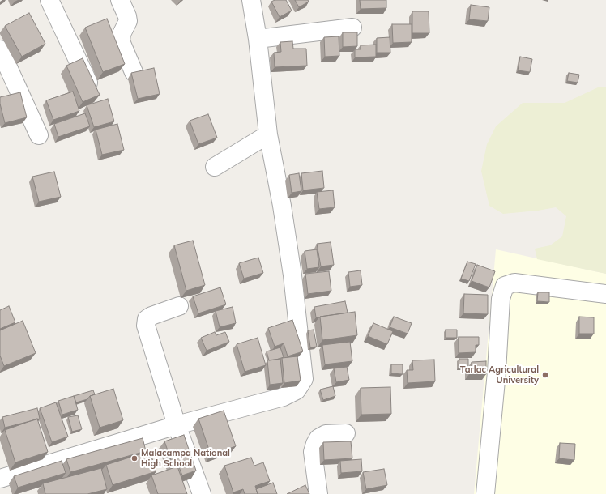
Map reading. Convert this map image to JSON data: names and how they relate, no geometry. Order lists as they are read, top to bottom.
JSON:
{
  "places": ["Tarlac Agricultural University", "Malacampa National High School"]
}
